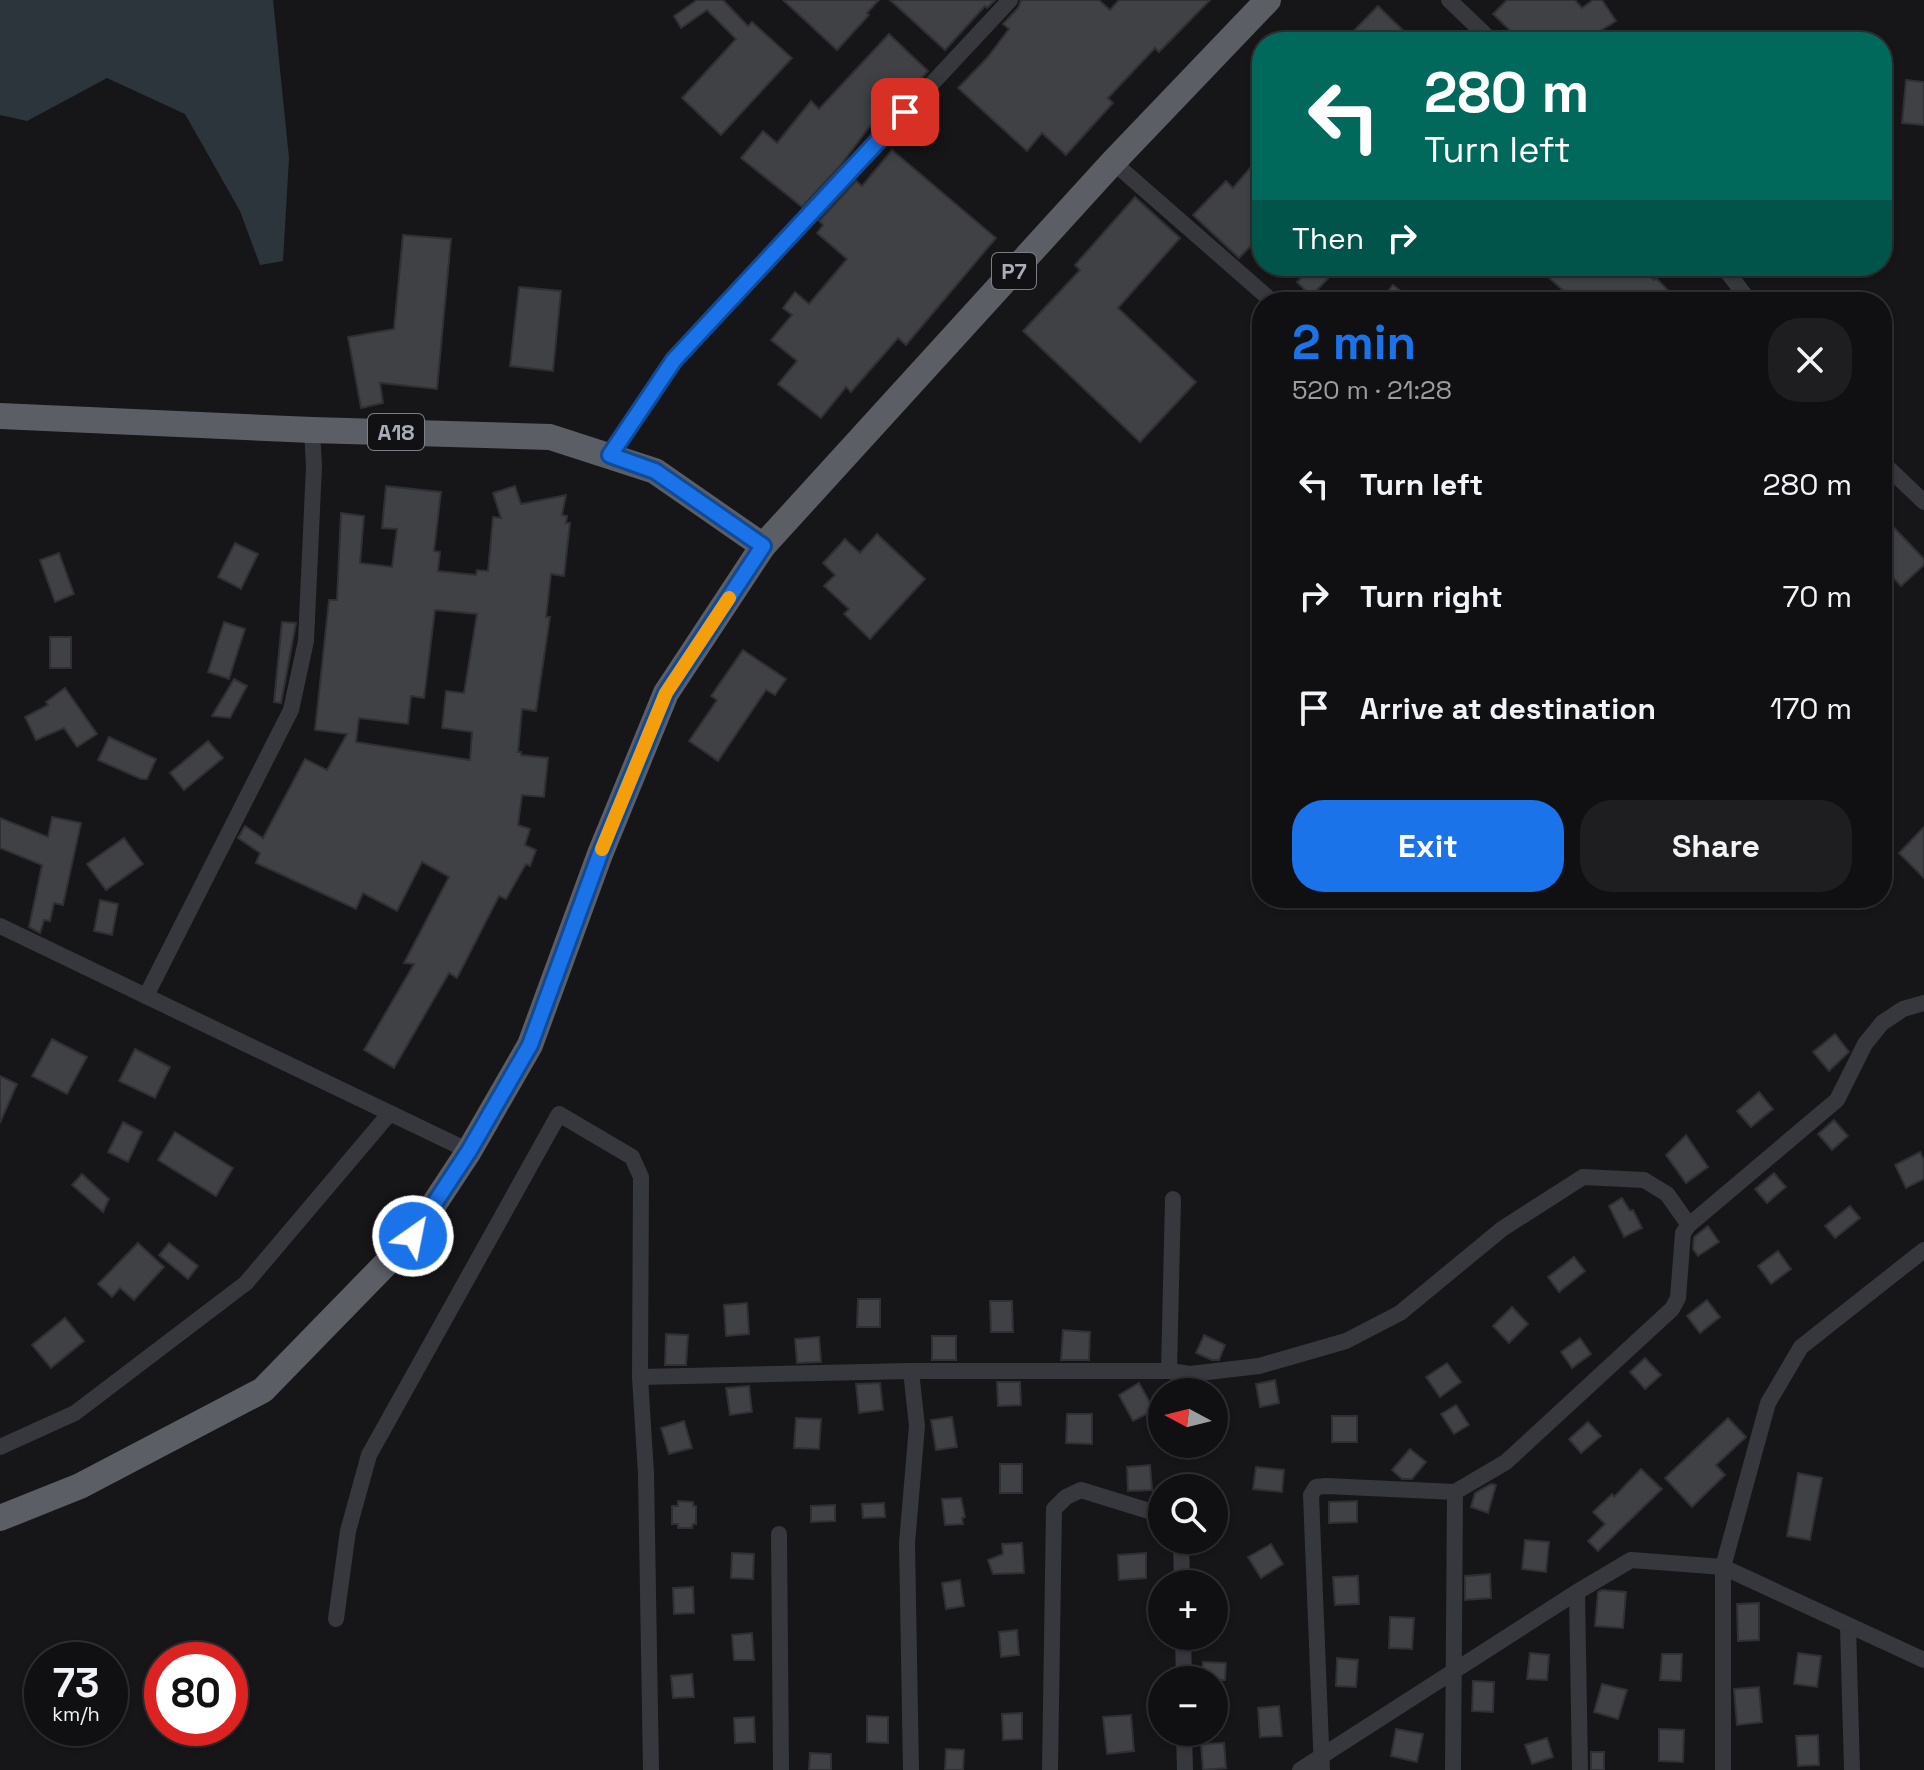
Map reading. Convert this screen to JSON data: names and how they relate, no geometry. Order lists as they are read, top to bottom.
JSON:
{
  "streets": {
    "highway": ["P7", "A18"]
  },
  "crossings": [
    ["P7", "A18"]
  ],
  "north": "left",
  "page": {
    "turn": ["280 m", "Turn left"],
    "then": "Then",
    "heading": ["2 min", "520 m · 21:28"],
    "list": [
      {
        "name": "Turn left",
        "value": "280 m"
      },
      {
        "name": "Turn right",
        "value": "70 m"
      },
      {
        "name": "Arrive at destination",
        "value": "170 m"
      }
    ],
    "buttons": ["Exit", "Share"],
    "map_buttons": ["+", "−"],
    "speed": "73 km/h",
    "limit": "80"
  }
}
